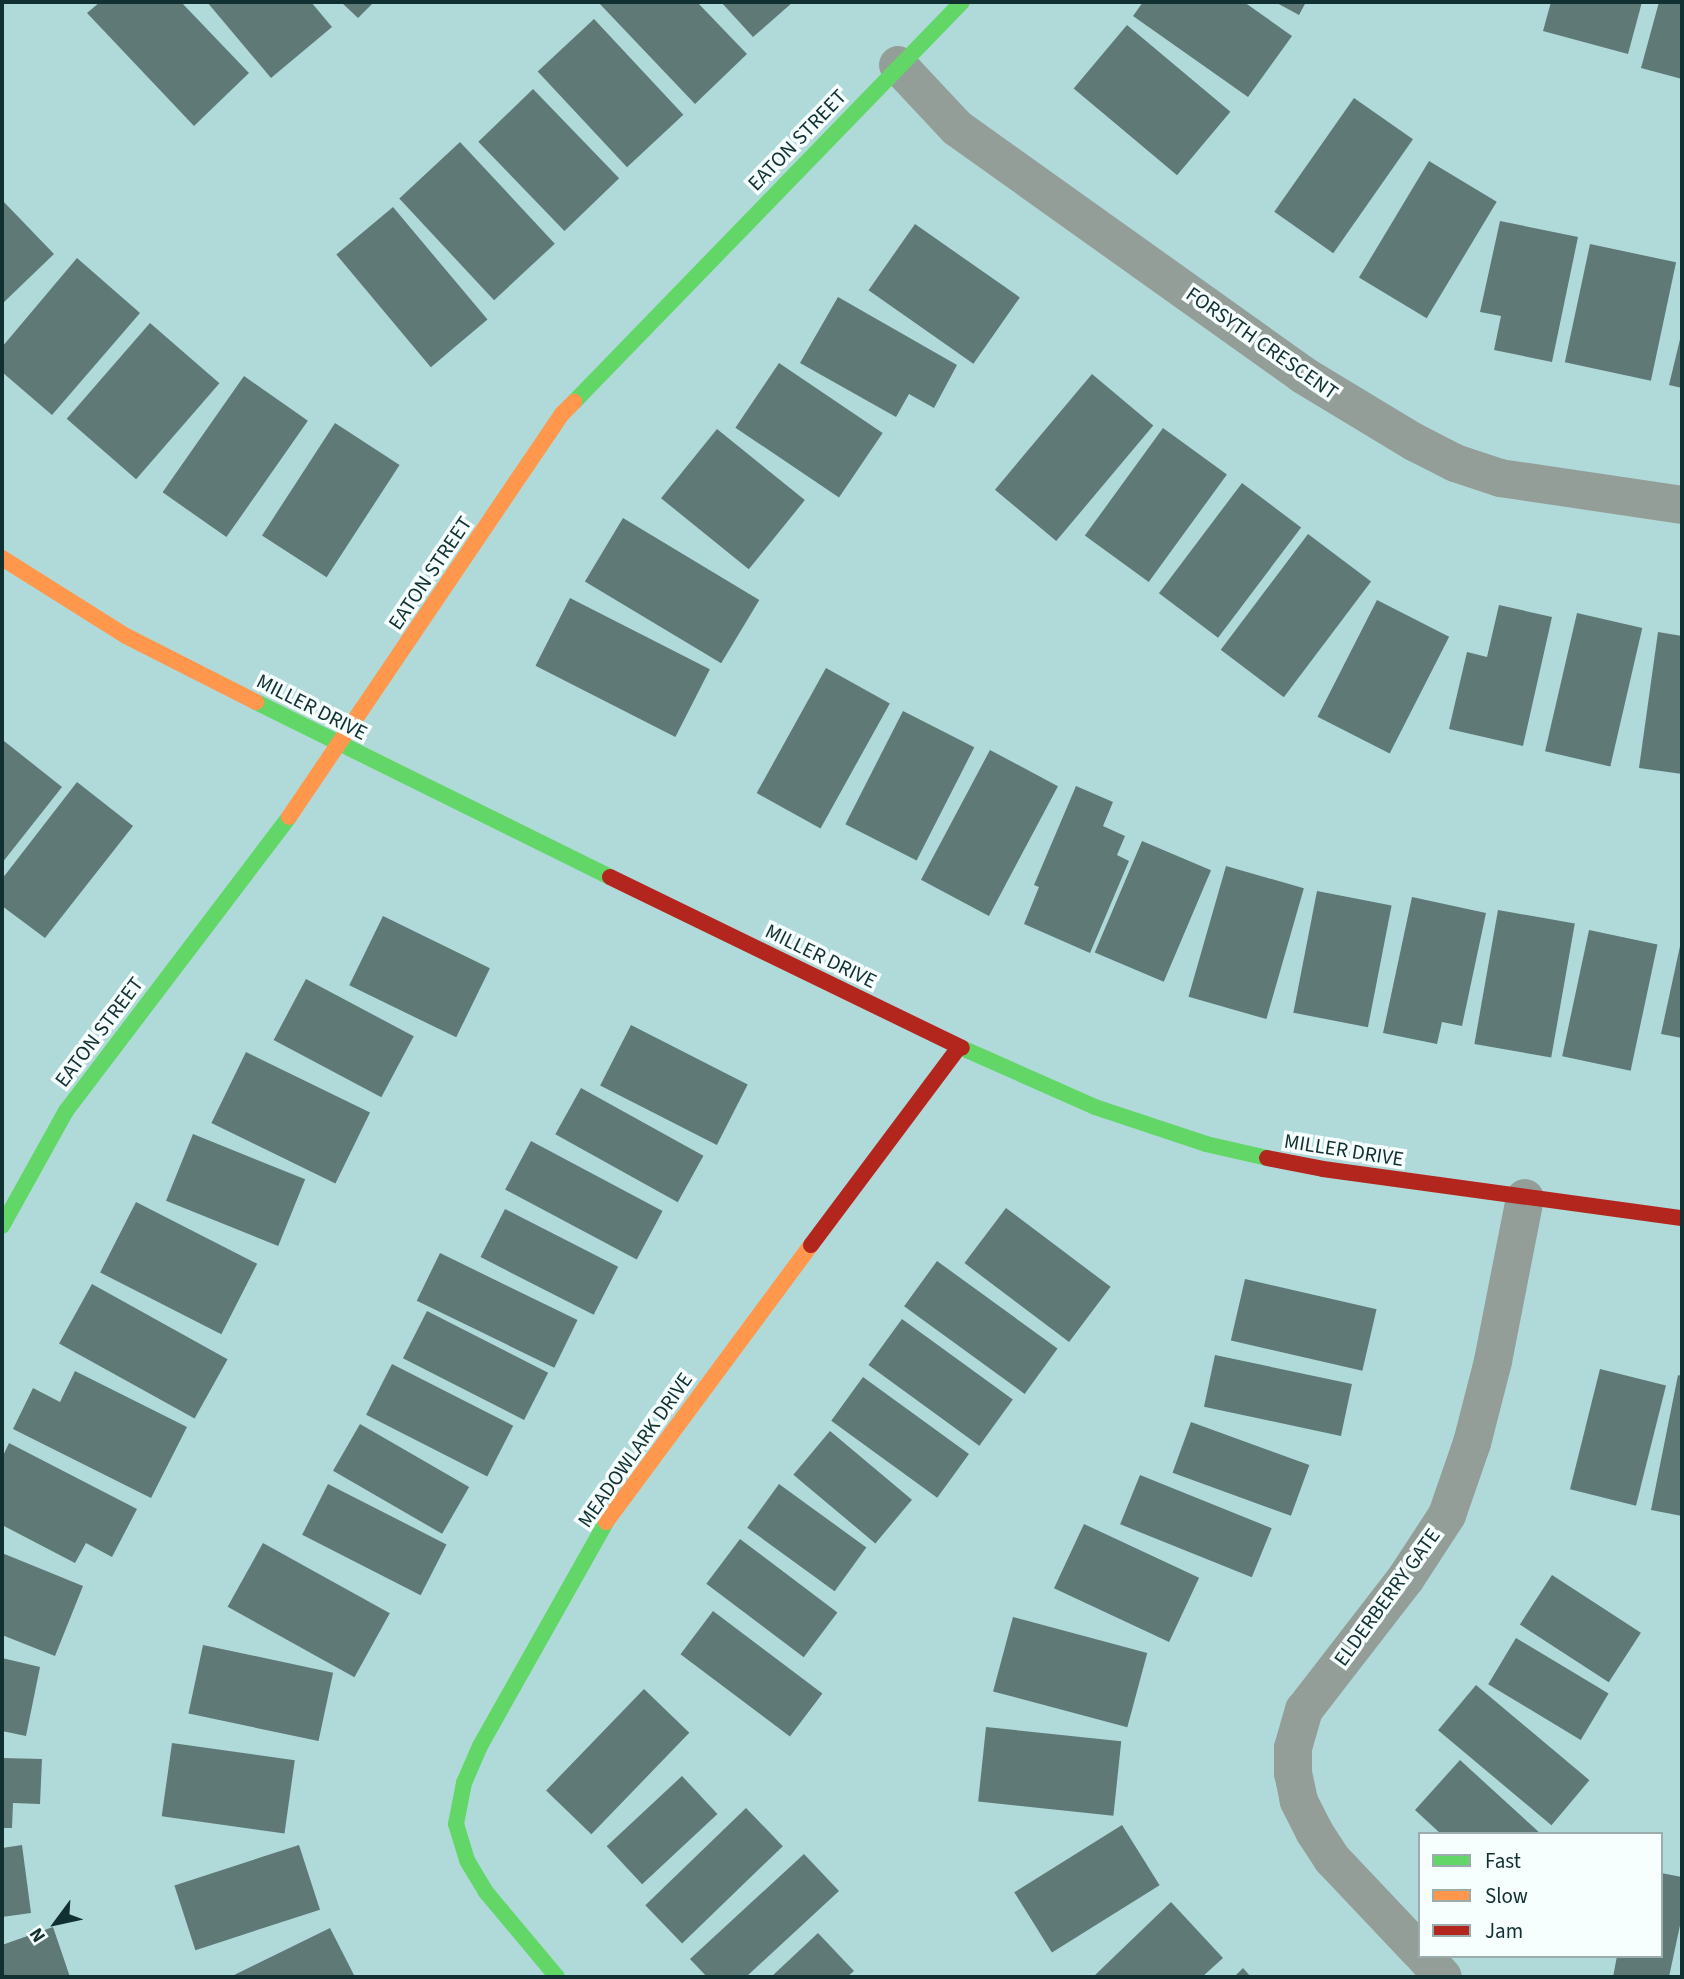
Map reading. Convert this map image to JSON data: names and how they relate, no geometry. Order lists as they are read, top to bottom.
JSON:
{
  "streets": {
    "street": [
      "EATON STREET",
      "FORSYTH CRESCENT",
      "MILLER DRIVE",
      "MEADOWLARK DRIVE",
      "ELDERBERRY GATE"
    ]
  },
  "crossings": [
    ["EATON STREET", "FORSYTH CRESCENT"],
    ["EATON STREET", "MILLER DRIVE"],
    ["MILLER DRIVE", "MEADOWLARK DRIVE"],
    ["MILLER DRIVE", "ELDERBERRY GATE"]
  ],
  "legend": ["Fast", "Slow", "Jam"],
  "north": "bottom left"
}
